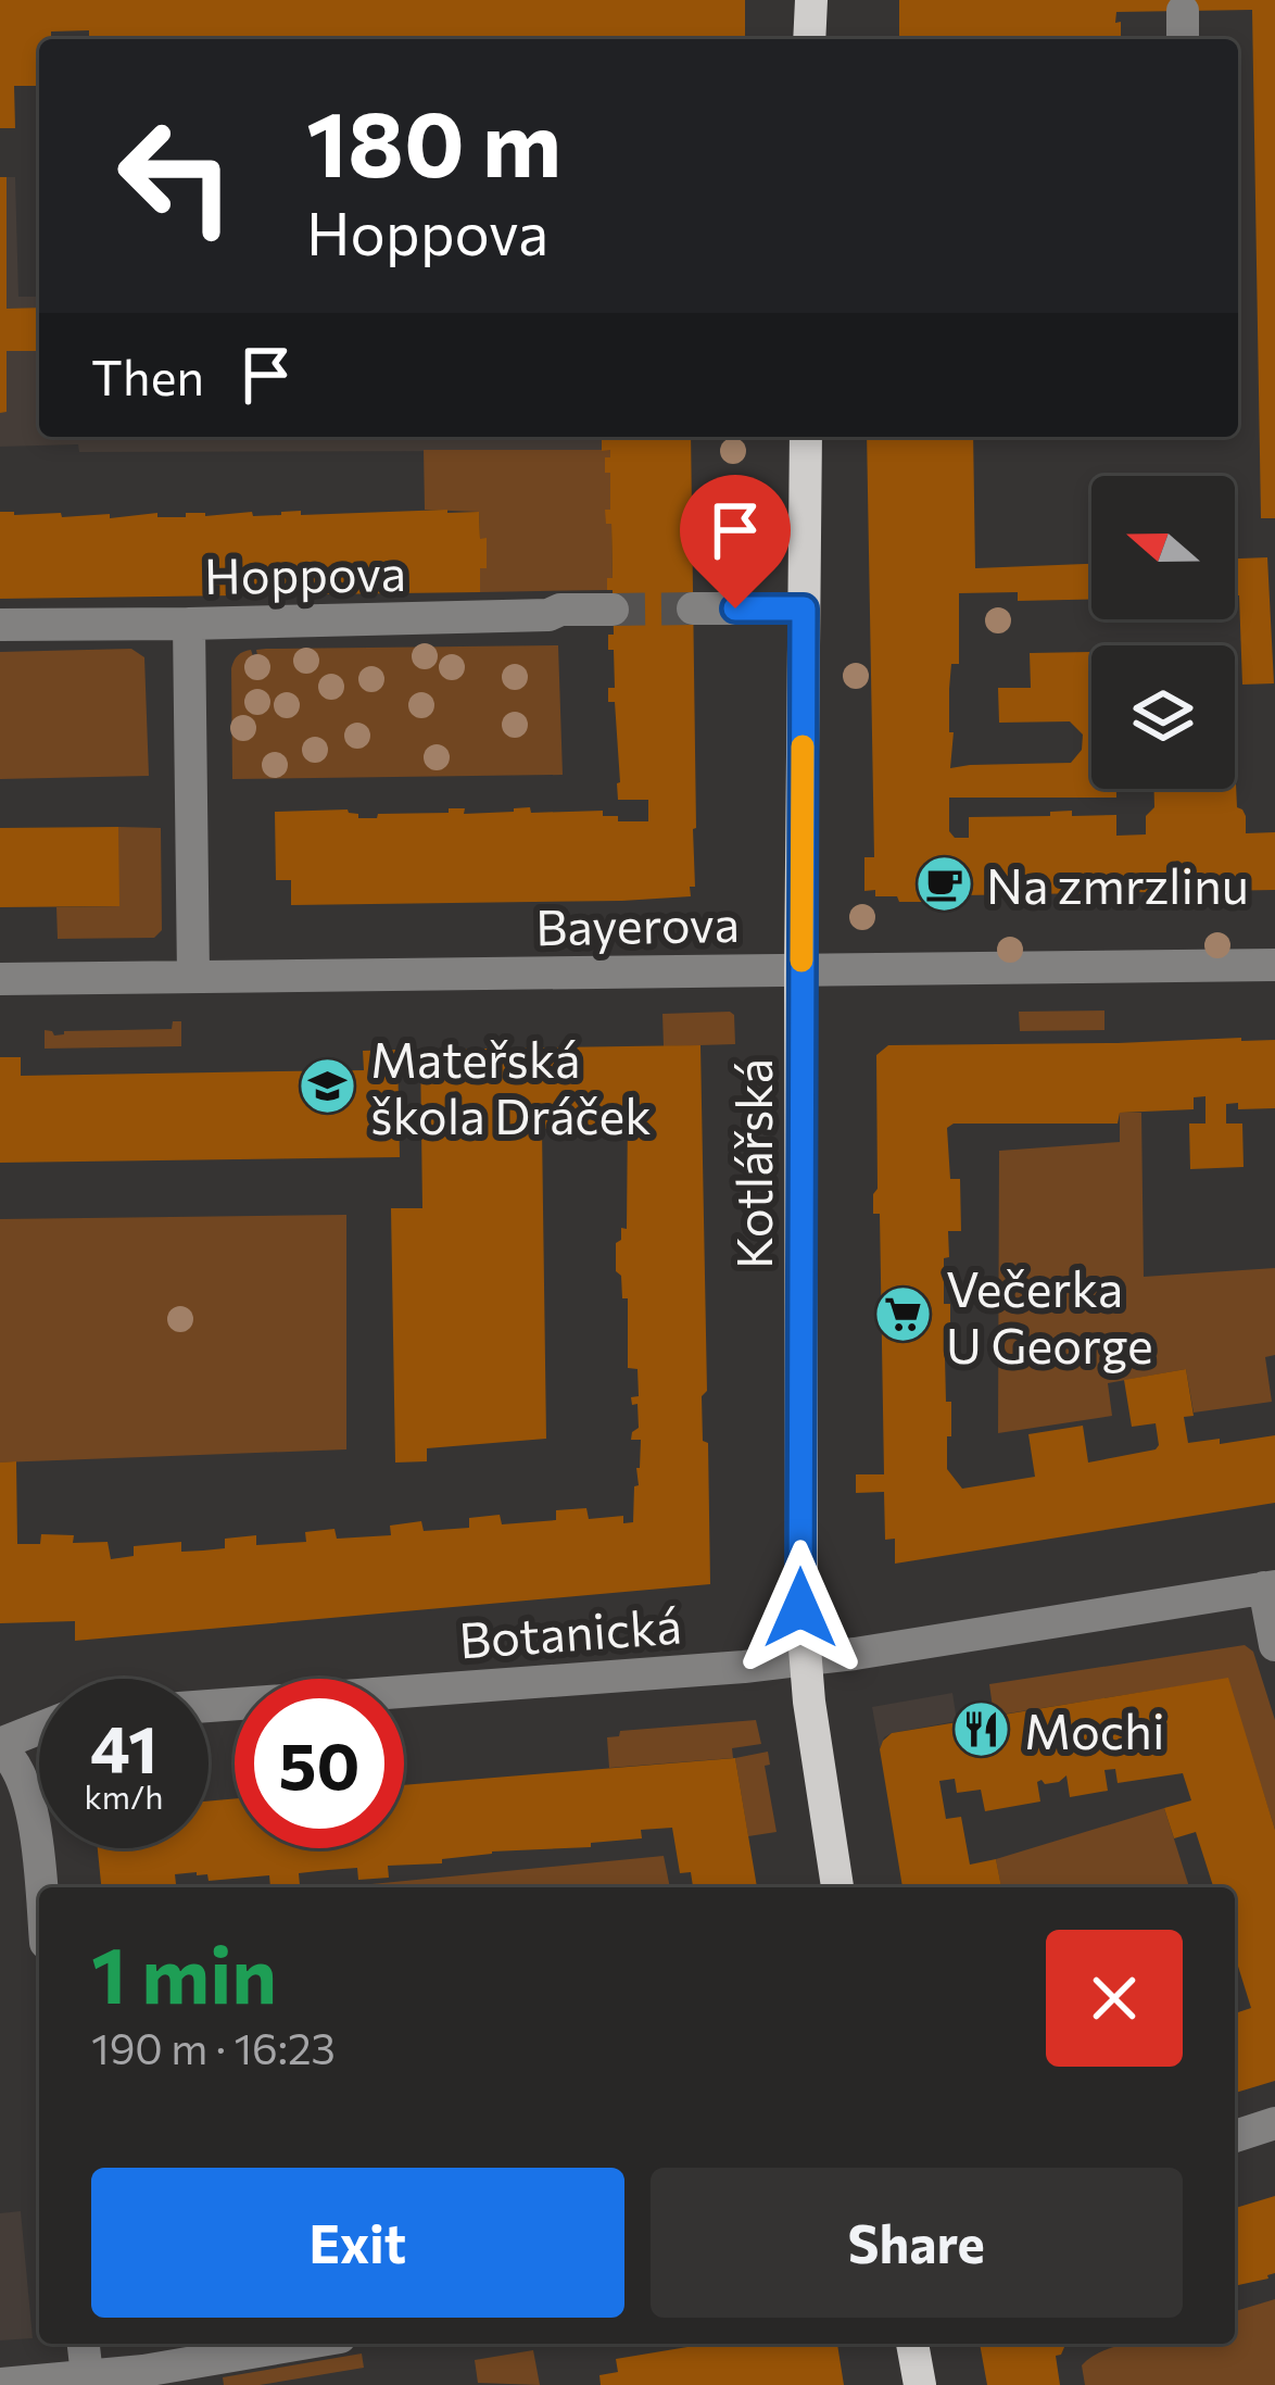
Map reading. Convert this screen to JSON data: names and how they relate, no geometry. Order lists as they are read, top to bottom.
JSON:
{
  "streets": {
    "main road": ["Kotlářská"],
    "street": ["Hoppova", "Bayerova", "Botanická"]
  },
  "crossings": [
    ["Bayerova", "Kotlářská"],
    ["Kotlářská", "Botanická"]
  ],
  "places": {
    "cafe": ["Na zmrzlinu"],
    "school or university": ["Mateřská škola Dráček"],
    "supermarket": ["Večerka U George"],
    "restaurant": ["Mochi"]
  },
  "north": "left",
  "page": {
    "turn": ["180 m", "Hoppova"],
    "then": "Then",
    "speed": "41 km/h",
    "limit": "50",
    "heading": ["1 min", "190 m · 16:23"],
    "buttons": ["Exit", "Share"]
  }
}
